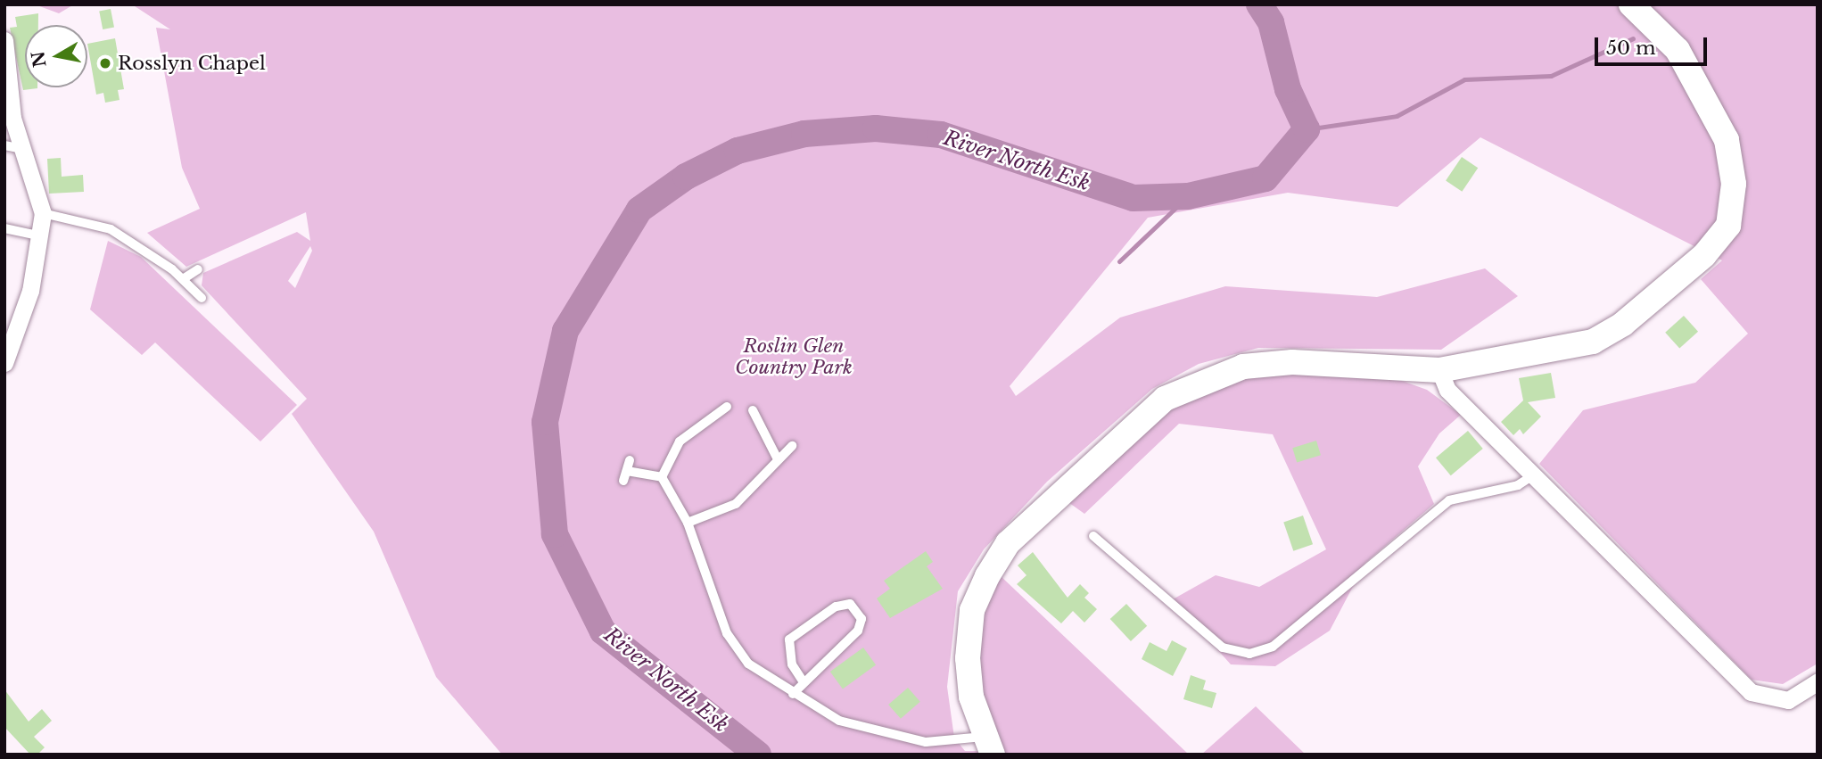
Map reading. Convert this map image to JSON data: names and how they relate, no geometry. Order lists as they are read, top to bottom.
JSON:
{
  "water": ["River North Esk"],
  "parks": ["Roslin Glen Country Park"],
  "places": ["Rosslyn Chapel"],
  "scale_bar": "50 m",
  "north": "left"
}
